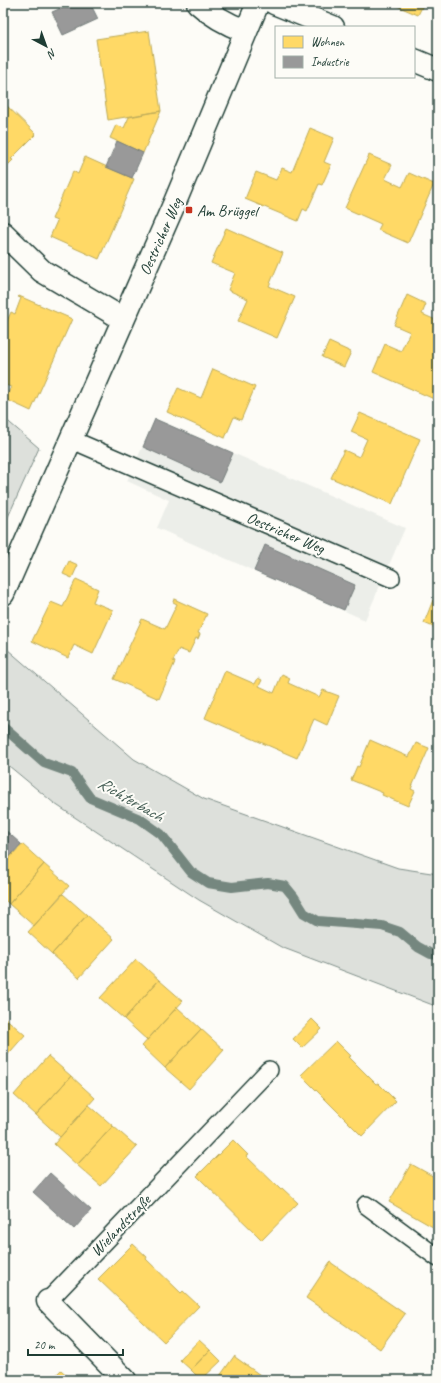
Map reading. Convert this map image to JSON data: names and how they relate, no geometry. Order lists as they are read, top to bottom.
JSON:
{
  "streets": {
    "street": ["Oestricher Weg", "Wielandstraße"]
  },
  "water": ["Richterbach"],
  "places": {
    "transit": ["Am Brüggel"]
  },
  "legend": ["Wohnen", "Industrie"],
  "scale_bar": "20 m",
  "north": "bottom right"
}
